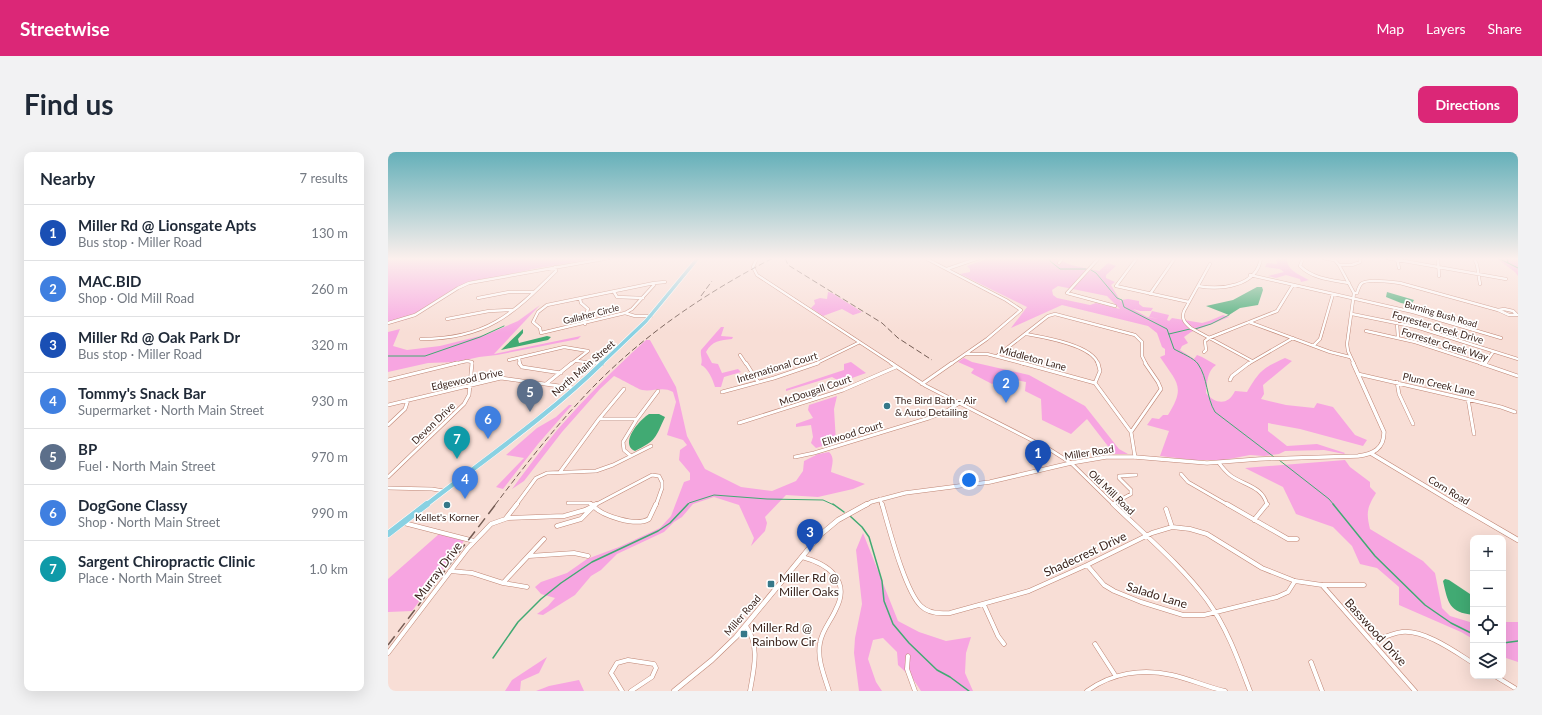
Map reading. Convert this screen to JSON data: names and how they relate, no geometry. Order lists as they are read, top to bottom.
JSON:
{
  "streets": {
    "main road": ["North Main Street"],
    "street": [
      "Gallaher Circle",
      "Burning Bush Road",
      "Forrester Creek Drive",
      "Forrester Creek Way",
      "Middleton Lane",
      "International Court",
      "Edgewood Drive",
      "Plum Creek Lane",
      "McDougall Court",
      "Devon Drive",
      "Ellwood Court",
      "Miller Road",
      "Corn Road",
      "Old Mill Road",
      "Shadecrest Drive",
      "Murray Drive",
      "Salado Lane",
      "Basswood Drive"
    ]
  },
  "crossings": [
    ["International Court", "Old Mill Road"],
    ["North Main Street", "Edgewood Drive"],
    ["North Main Street", "Murray Drive"],
    ["Edgewood Drive", "Devon Drive"],
    ["McDougall Court", "Old Mill Road"],
    ["Ellwood Court", "Old Mill Road"],
    ["Miller Road", "Corn Road"],
    ["Miller Road", "Old Mill Road"],
    ["Miller Road", "Shadecrest Drive"],
    ["Old Mill Road", "Shadecrest Drive"],
    ["Old Mill Road", "Salado Lane"],
    ["Shadecrest Drive", "Salado Lane"],
    ["Shadecrest Drive", "Basswood Drive"]
  ],
  "places": {
    "other": ["The Bird Bath - Air & Auto Detailing", "Kellet's Korner"],
    "transit": ["Miller Rd @ Miller Oaks", "Miller Rd @ Rainbow Cir"]
  },
  "page": {
    "header": "Streetwise",
    "nav": ["Map", "Layers", "Share"],
    "buttons": "Directions",
    "title": "Find us",
    "heading": ["Nearby", "7 results"],
    "list": [
      {
        "mark": "1",
        "name": "Miller Rd @ Lionsgate Apts",
        "note": "Bus stop · Miller Road",
        "value": "130 m"
      },
      {
        "mark": "2",
        "name": "MAC.BID",
        "note": "Shop · Old Mill Road",
        "value": "260 m"
      },
      {
        "mark": "3",
        "name": "Miller Rd @ Oak Park Dr",
        "note": "Bus stop · Miller Road",
        "value": "320 m"
      },
      {
        "mark": "4",
        "name": "Tommy's Snack Bar",
        "note": "Supermarket · North Main Street",
        "value": "930 m"
      },
      {
        "mark": "5",
        "name": "BP",
        "note": "Fuel · North Main Street",
        "value": "970 m"
      },
      {
        "mark": "6",
        "name": "DogGone Classy",
        "note": "Shop · North Main Street",
        "value": "990 m"
      },
      {
        "mark": "7",
        "name": "Sargent Chiropractic Clinic",
        "note": "Place · North Main Street",
        "value": "1.0 km"
      }
    ],
    "pins": [
      "2",
      "5",
      "6",
      "7",
      "1",
      "4",
      "3"
    ],
    "map_buttons": ["+", "−"]
  }
}
